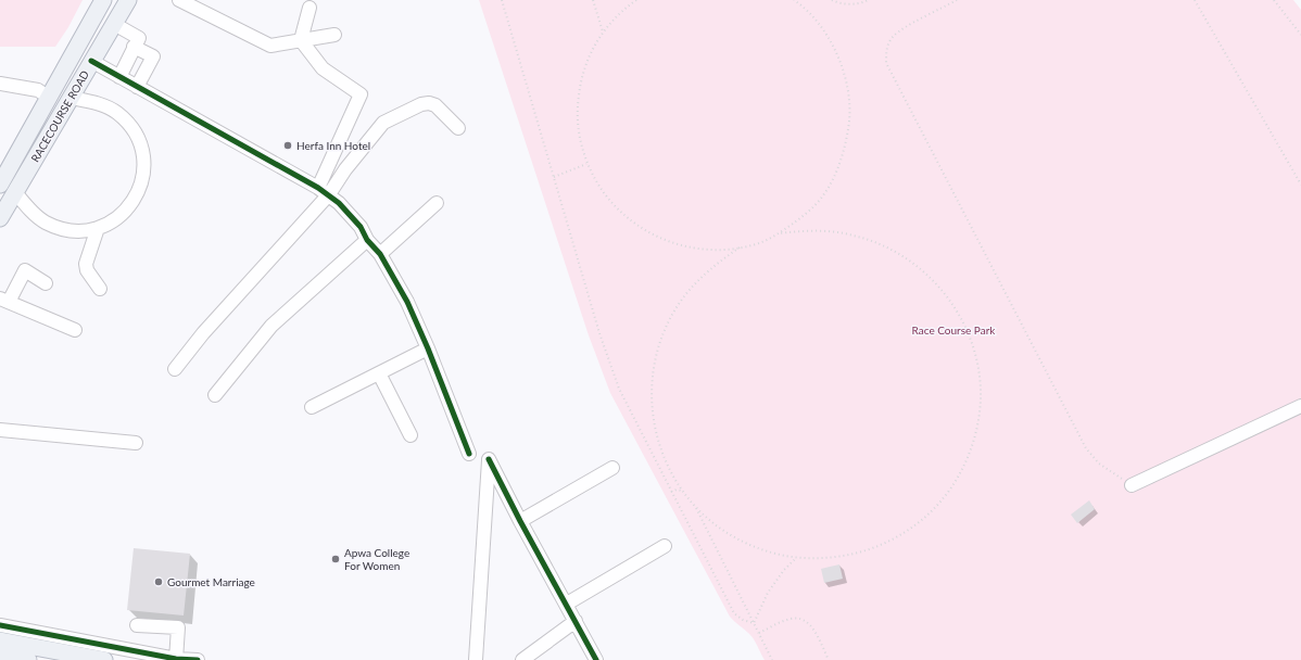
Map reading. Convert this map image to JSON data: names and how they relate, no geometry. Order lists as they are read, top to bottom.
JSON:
{
  "streets": {
    "main road": ["RACECOURSE ROAD"]
  },
  "parks": ["Race Course Park"],
  "places": ["Herfa Inn Hotel", "Apwa College For Women", "Gourmet Marriage"]
}
